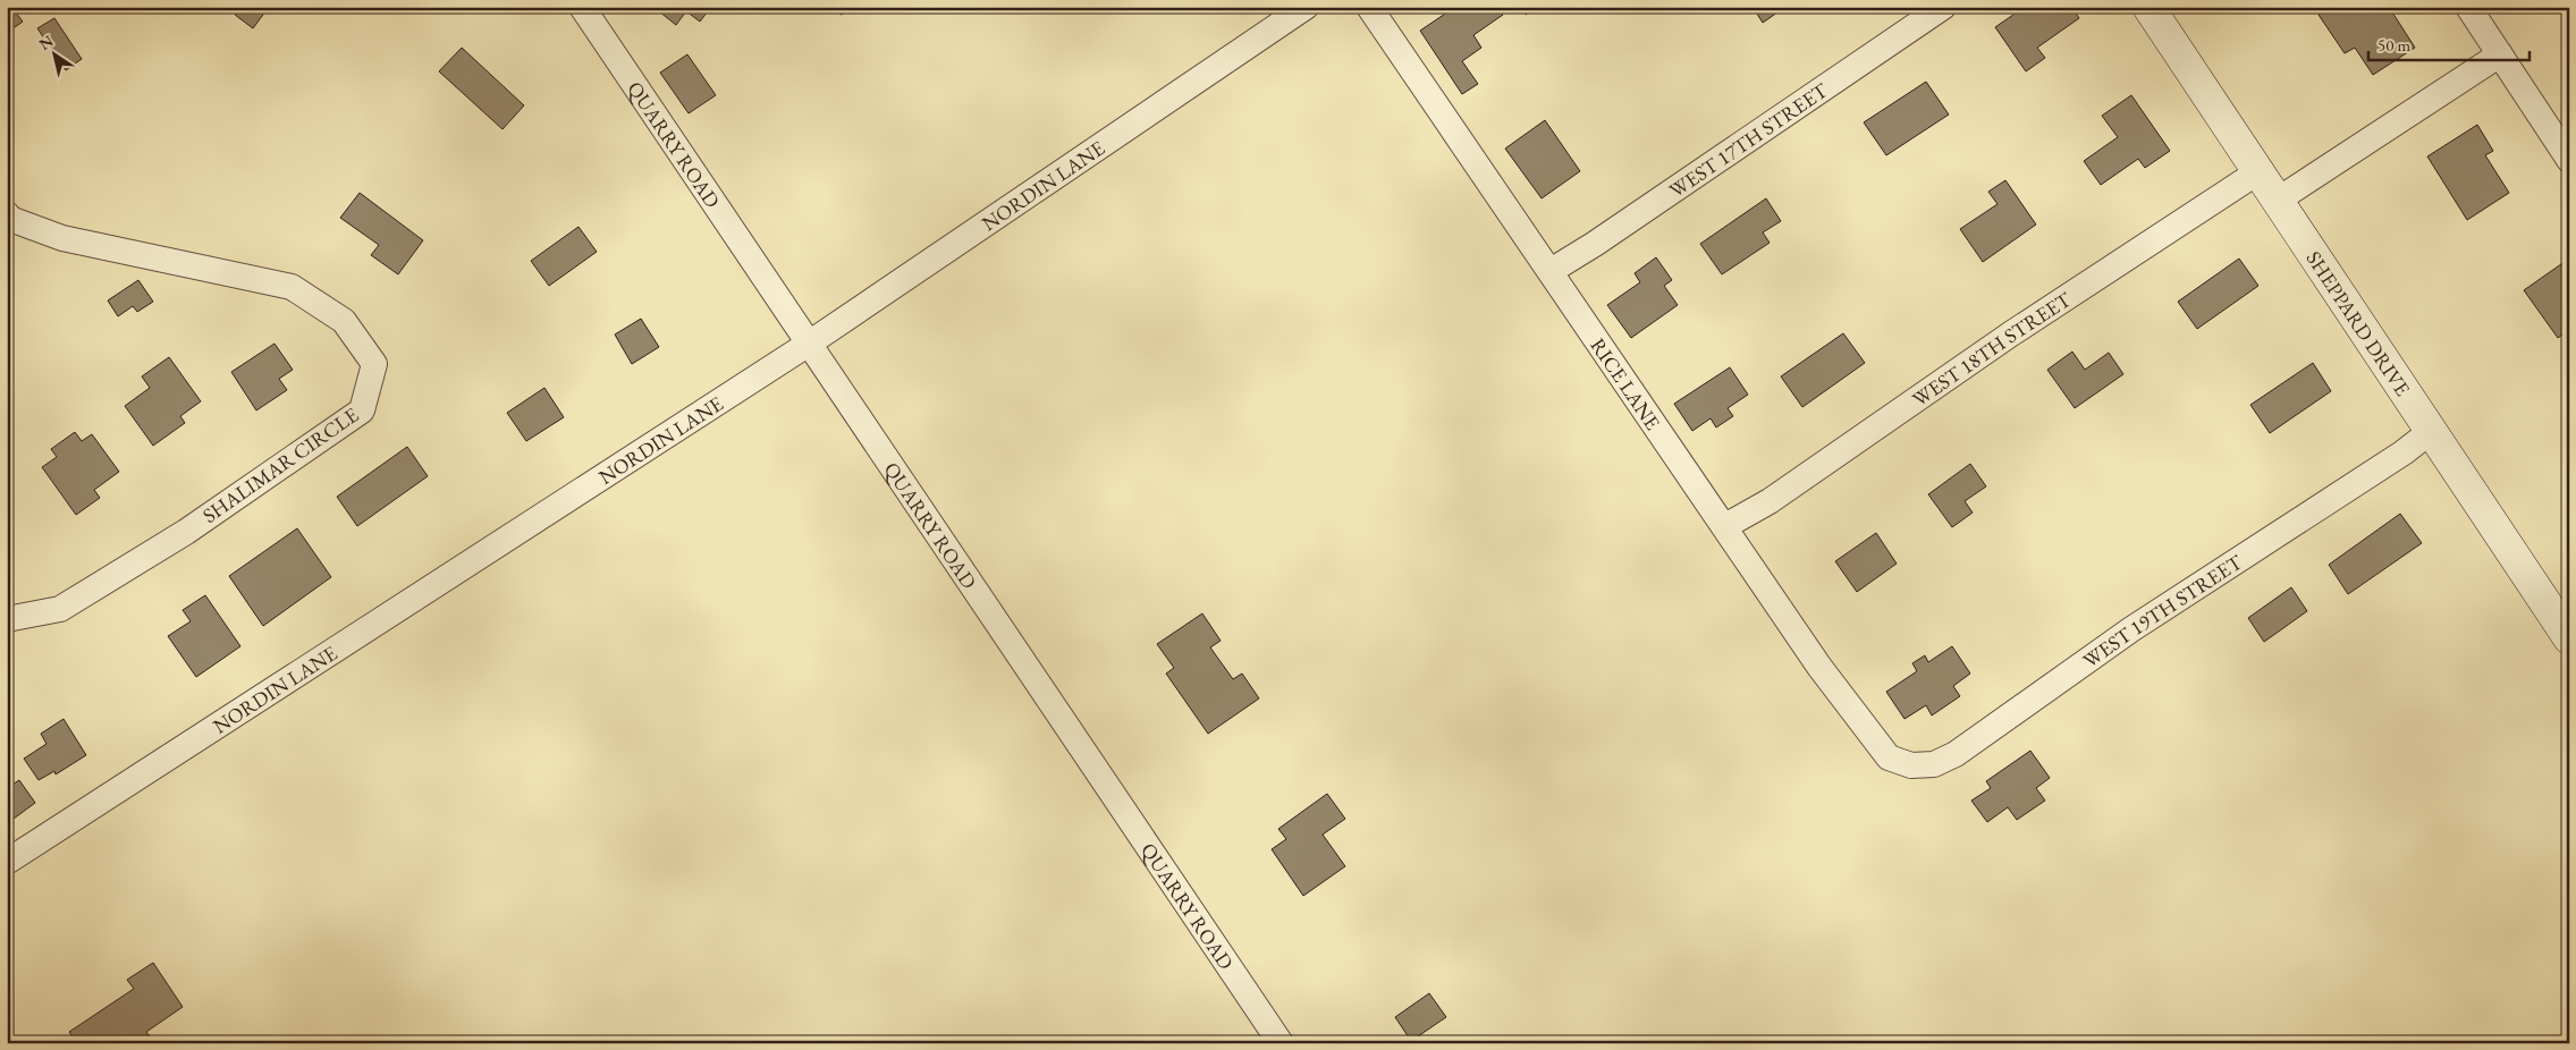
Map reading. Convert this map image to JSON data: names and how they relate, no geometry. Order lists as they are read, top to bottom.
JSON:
{
  "streets": {
    "street": [
      "WEST 17TH STREET",
      "QUARRY ROAD",
      "NORDIN LANE",
      "SHEPPARD DRIVE",
      "WEST 18TH STREET",
      "RICE LANE",
      "SHALIMAR CIRCLE",
      "WEST 19TH STREET"
    ]
  },
  "crossings": [
    ["WEST 17TH STREET", "RICE LANE"],
    ["QUARRY ROAD", "NORDIN LANE"],
    ["SHEPPARD DRIVE", "WEST 18TH STREET"],
    ["SHEPPARD DRIVE", "WEST 19TH STREET"],
    ["WEST 18TH STREET", "RICE LANE"],
    ["RICE LANE", "WEST 19TH STREET"]
  ],
  "scale_bar": "50 m",
  "north": "top left"
}
